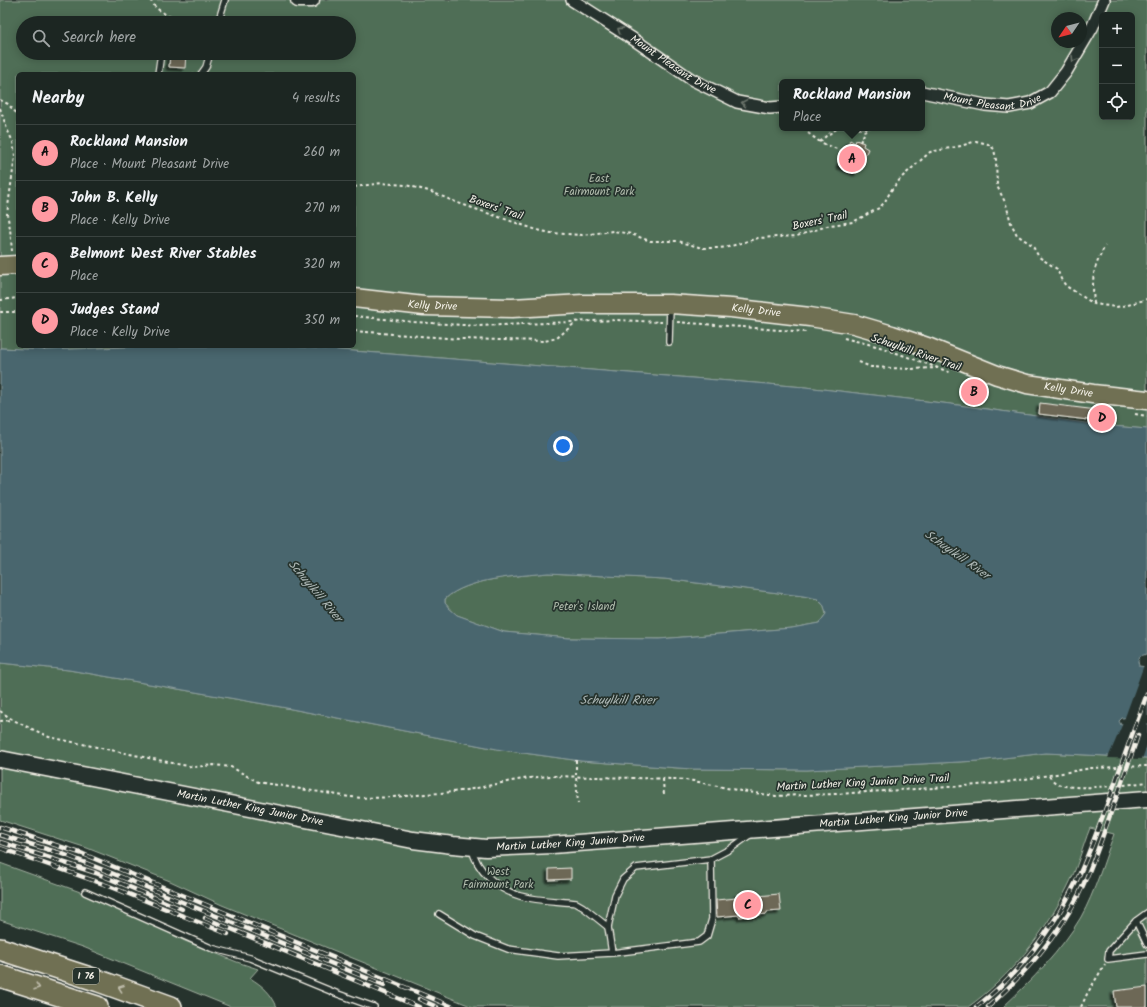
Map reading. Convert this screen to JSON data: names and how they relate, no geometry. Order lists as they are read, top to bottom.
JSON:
{
  "streets": {
    "highway": ["I 76"],
    "main road": ["Kelly Drive", "Martin Luther King Junior Drive"],
    "street": ["Mount Pleasant Drive"],
    "path": ["Boxers' Trail", "Schuylkill River Trail", "Martin Luther King Junior Drive Trail"]
  },
  "one_way": ["Mount Pleasant Drive"],
  "water": ["Schuylkill River"],
  "parks": ["East Fairmount Park", "Peter's Island", "West Fairmount Park"],
  "north": "bottom left",
  "page": {
    "map_buttons": ["+", "−"],
    "search": "Search here",
    "heading": ["Nearby", "4 results"],
    "popup": ["Rockland Mansion", "Place"],
    "list": [
      {
        "mark": "A",
        "name": "Rockland Mansion",
        "note": "Place · Mount Pleasant Drive",
        "value": "260 m"
      },
      {
        "mark": "B",
        "name": "John B. Kelly",
        "note": "Place · Kelly Drive",
        "value": "270 m"
      },
      {
        "mark": "C",
        "name": "Belmont West River Stables",
        "note": "Place",
        "value": "320 m"
      },
      {
        "mark": "D",
        "name": "Judges Stand",
        "note": "Place · Kelly Drive",
        "value": "350 m"
      }
    ],
    "pins": [
      "A",
      "B",
      "D",
      "C"
    ]
  }
}
